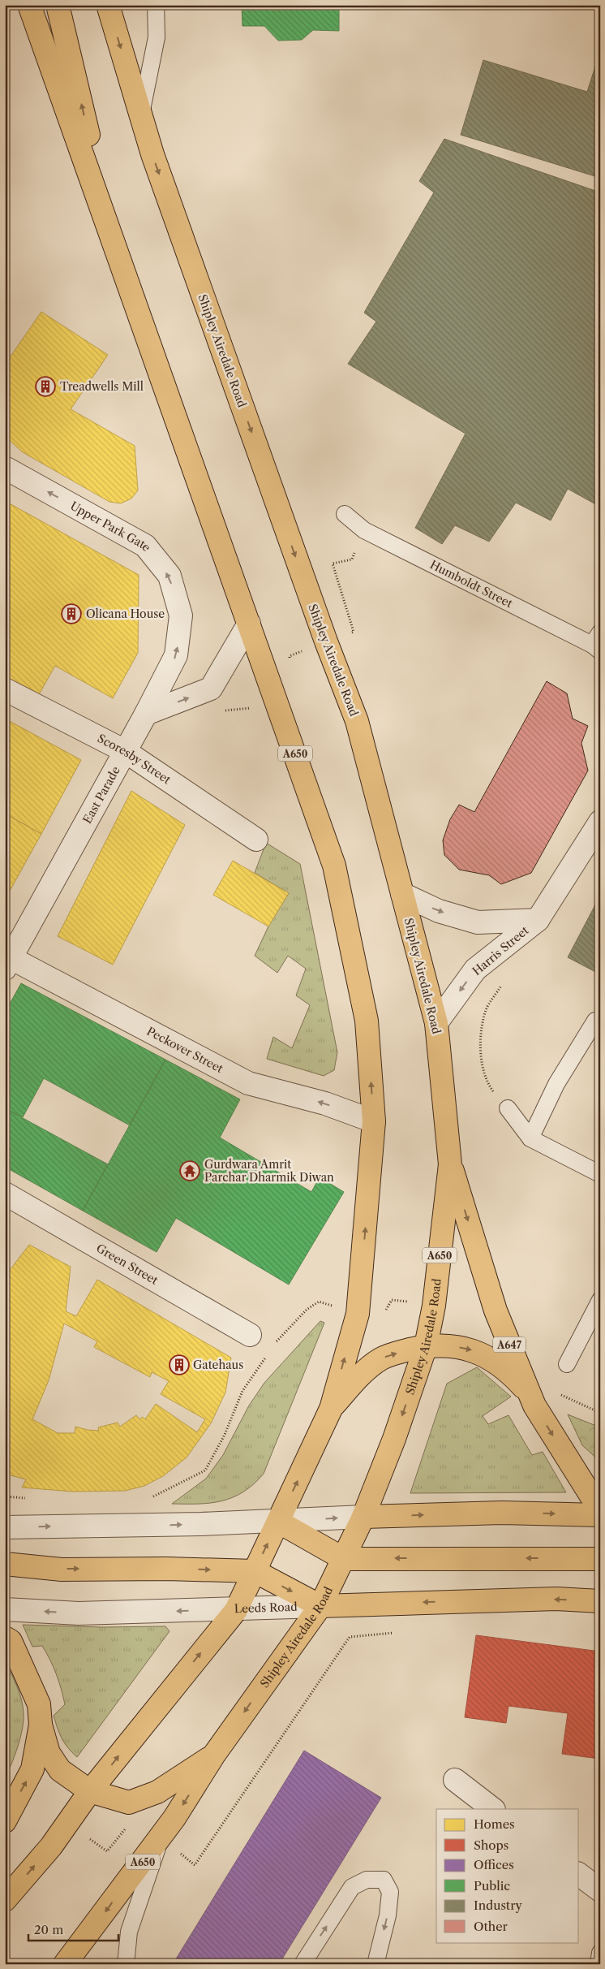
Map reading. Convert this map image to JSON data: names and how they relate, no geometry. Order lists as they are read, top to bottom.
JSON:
{
  "streets": {
    "main road": [
      "Shipley Airedale Road",
      "A650",
      "A647",
      "Leeds Road"
    ],
    "street": [
      "Upper Park Gate",
      "Scoresby Street",
      "East Parade",
      "Harris Street",
      "Peckover Street",
      "Green Street"
    ],
    "lane": ["Humboldt Street"]
  },
  "crossings": [
    ["Shipley Airedale Road", "Harris Street"],
    ["Shipley Airedale Road", "A647"],
    ["Shipley Airedale Road", "Leeds Road"],
    ["Upper Park Gate", "East Parade"],
    ["A650", "Peckover Street"],
    ["A650", "Leeds Road"],
    ["Scoresby Street", "East Parade"],
    ["East Parade", "Peckover Street"]
  ],
  "one_way": ["Upper Park Gate", "Peckover Street"],
  "places": {
    "building": ["Treadwells Mill", "Olicana House", "Gatehaus"],
    "temple": ["Gurdwara Amrit Parchar Dharmik Diwan"]
  },
  "legend": [
    "Homes",
    "Shops",
    "Offices",
    "Public",
    "Industry",
    "Other"
  ],
  "scale_bar": "20 m"
}
